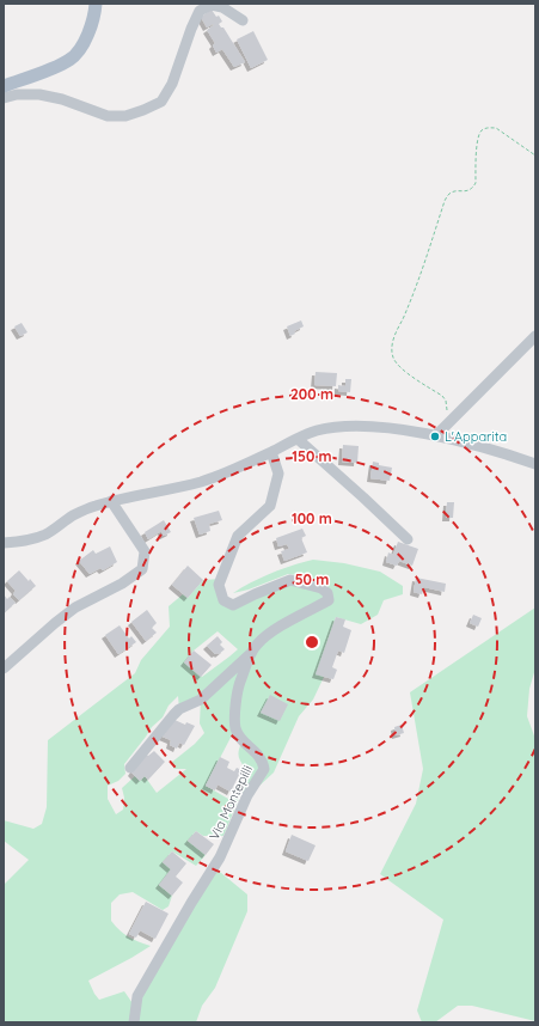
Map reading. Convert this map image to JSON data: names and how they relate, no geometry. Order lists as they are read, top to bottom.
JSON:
{
  "streets": {
    "street": ["Via Montepilli"]
  },
  "places": ["L'Apparita"],
  "rings": [
    "200 m",
    "150 m",
    "100 m",
    "50 m"
  ]
}
